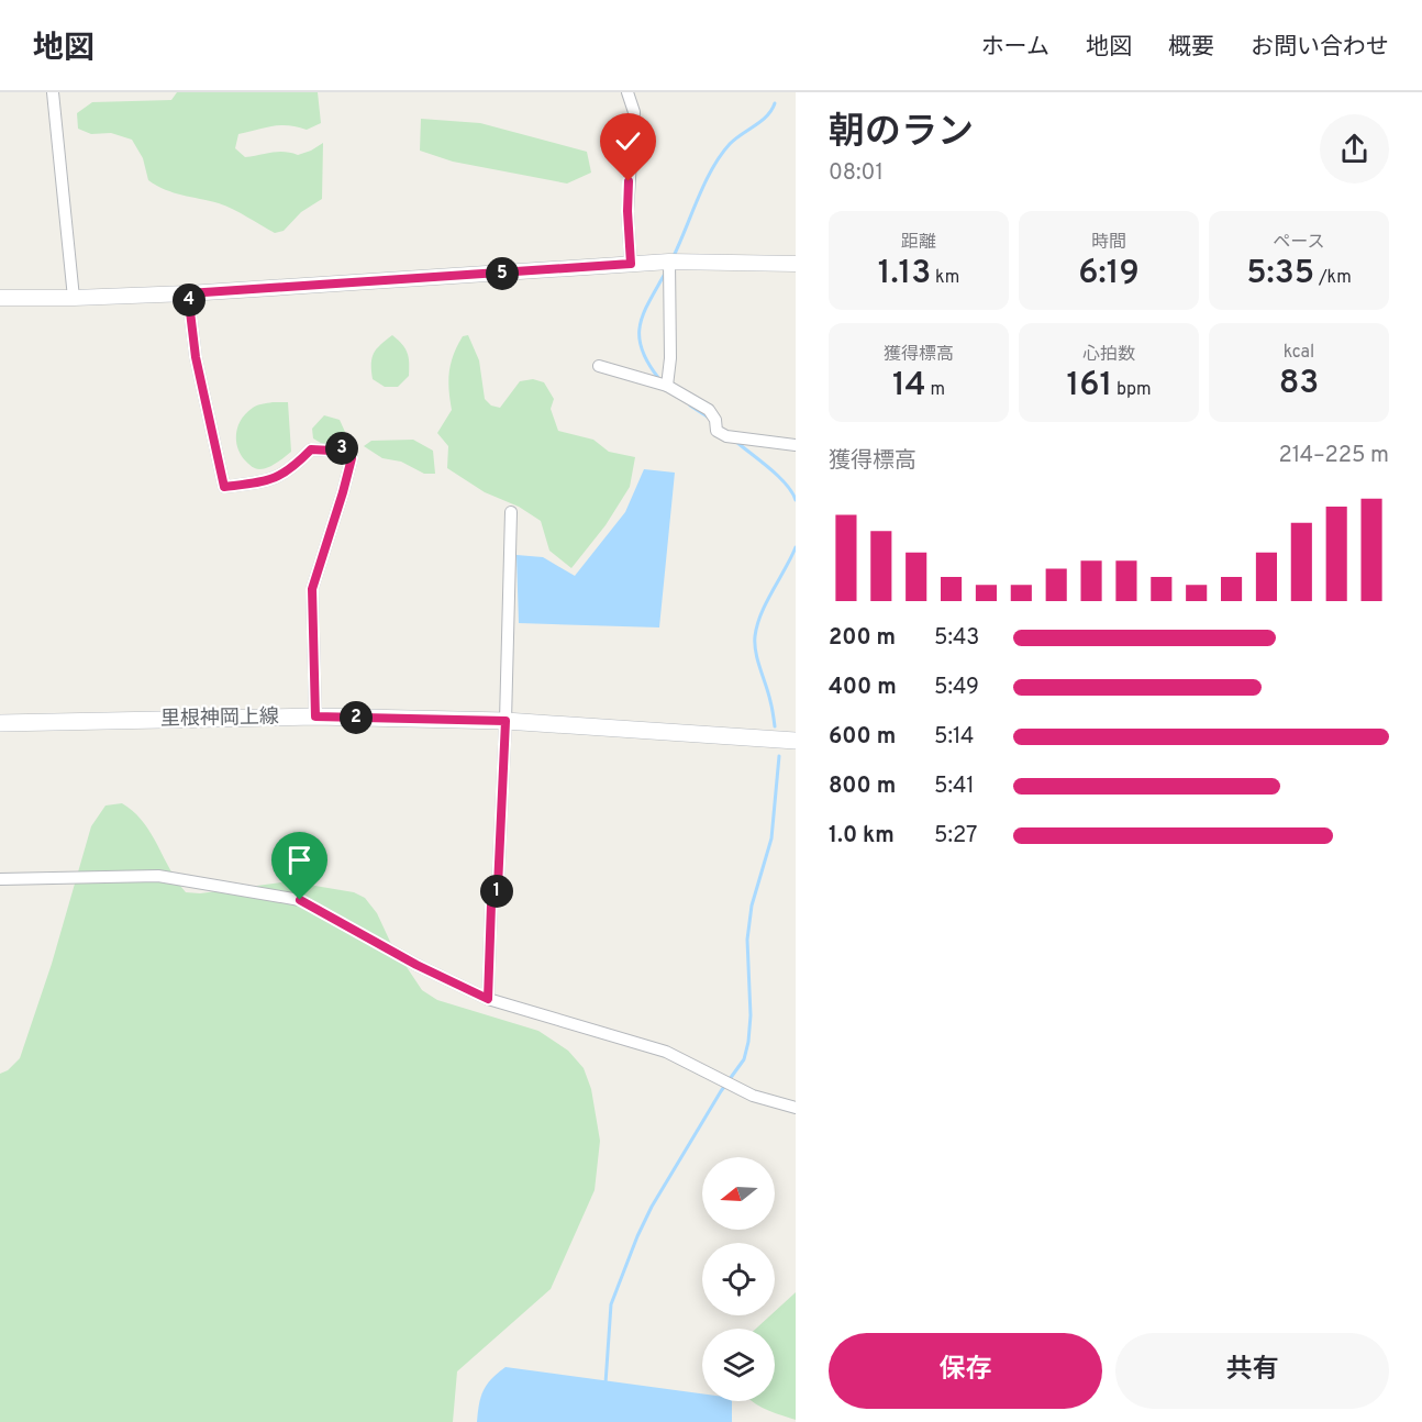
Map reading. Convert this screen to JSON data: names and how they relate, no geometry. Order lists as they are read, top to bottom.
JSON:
{
  "streets": {
    "main road": ["里根神岡上線"]
  },
  "north": "left",
  "page": {
    "header": "地図",
    "nav": [
      "ホーム",
      "地図",
      "概要",
      "お問い合わせ"
    ],
    "heading": ["朝のラン", "08:01"],
    "stats": [
      ["距離", "1.13 km"],
      ["時間", "6:19"],
      ["ペース", "5:35 /km"],
      ["獲得標高", "14 m"],
      ["心拍数", "161 bpm"],
      ["kcal", "83"]
    ],
    "pins": [
      "5",
      "4",
      "3",
      "2",
      "1"
    ],
    "chart": ["獲得標高", "214–225 m"],
    "list": [
      {
        "name": "200 m",
        "note": "5:43"
      },
      {
        "name": "400 m",
        "note": "5:49"
      },
      {
        "name": "600 m",
        "note": "5:14"
      },
      {
        "name": "800 m",
        "note": "5:41"
      },
      {
        "name": "1.0 km",
        "note": "5:27"
      }
    ],
    "buttons": ["保存", "共有"]
  }
}
